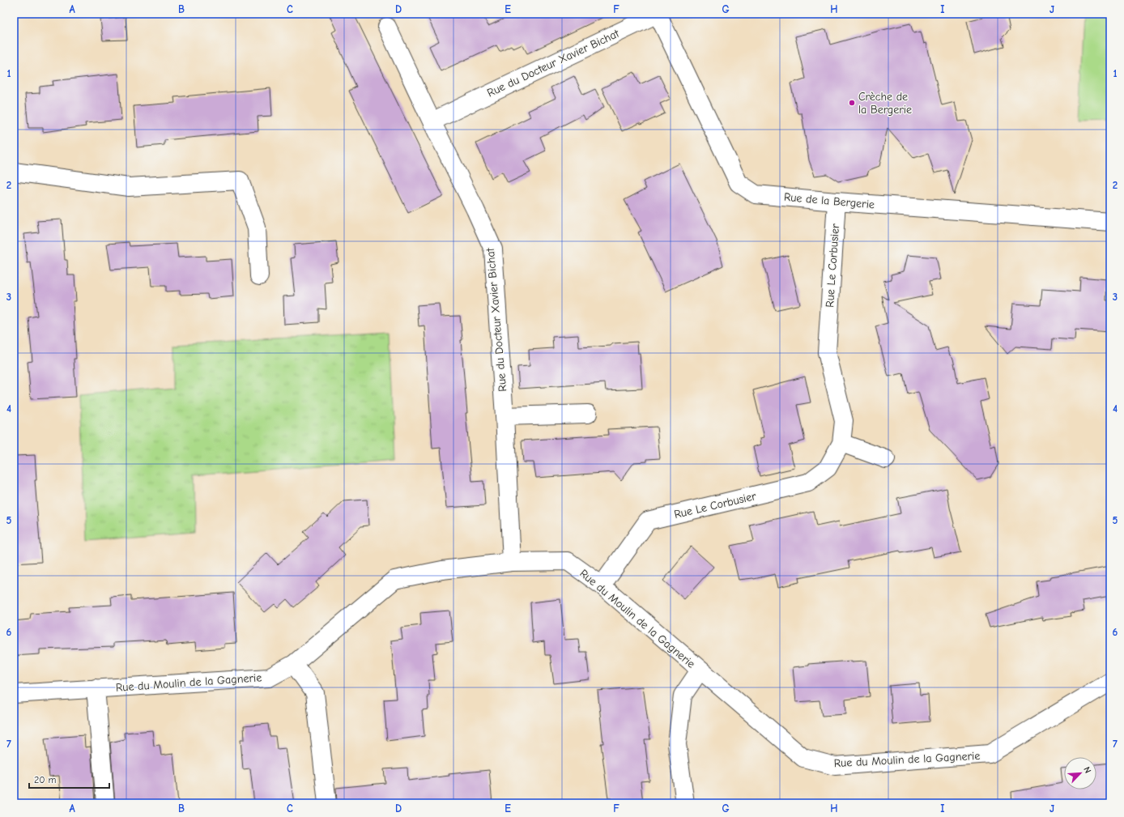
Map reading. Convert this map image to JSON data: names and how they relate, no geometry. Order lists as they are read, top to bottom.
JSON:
{
  "streets": {
    "street": [
      "Rue du Docteur Xavier Bichat",
      "Rue de la Bergerie",
      "Rue Le Corbusier",
      "Rue du Moulin de la Gagnerie"
    ]
  },
  "crossings": [
    ["Rue du Docteur Xavier Bichat", "Rue de la Bergerie"],
    ["Rue du Docteur Xavier Bichat", "Rue du Moulin de la Gagnerie"],
    ["Rue de la Bergerie", "Rue Le Corbusier"],
    ["Rue Le Corbusier", "Rue du Moulin de la Gagnerie"]
  ],
  "places": ["Crèche de la Bergerie"],
  "scale_bar": "20 m",
  "north": "top right",
  "grid": {
    "columns": [
      "A",
      "B",
      "C",
      "D",
      "E",
      "F",
      "G",
      "H",
      "I",
      "J"
    ],
    "rows": [
      "1",
      "2",
      "3",
      "4",
      "5",
      "6",
      "7"
    ]
  }
}
